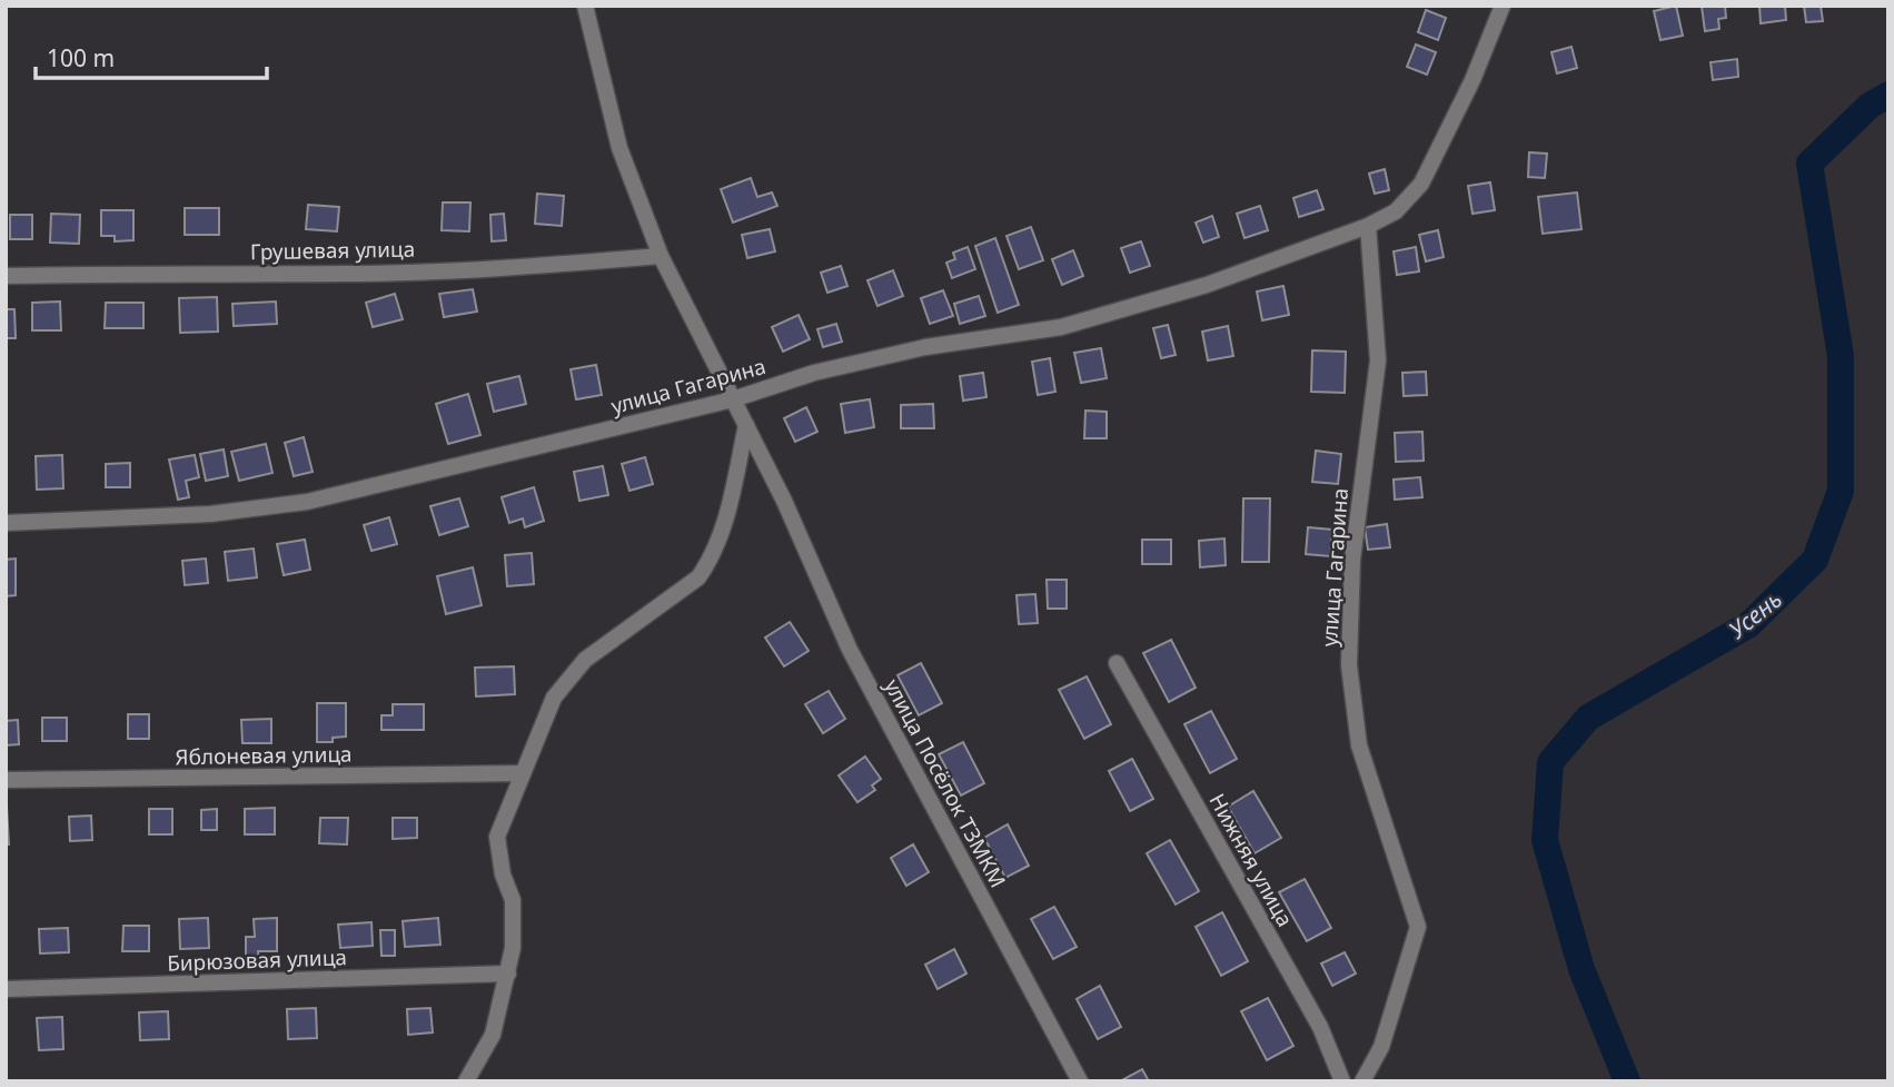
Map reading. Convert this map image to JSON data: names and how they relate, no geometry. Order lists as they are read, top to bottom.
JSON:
{
  "streets": {
    "street": [
      "Грушевая улица",
      "улица Гагарина",
      "Яблоневая улица",
      "улица Посёлок ТЗМКМ",
      "Нижняя улица",
      "Бирюзовая улица"
    ]
  },
  "crossings": [
    ["Грушевая улица", "улица Посёлок ТЗМКМ"],
    ["улица Гагарина", "улица Посёлок ТЗМКМ"]
  ],
  "water": ["Усень"],
  "scale_bar": "100 m"
}
